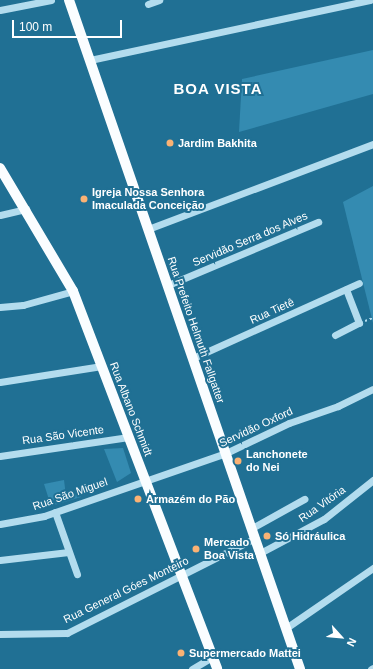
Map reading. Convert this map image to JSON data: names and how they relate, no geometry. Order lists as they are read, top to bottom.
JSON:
{
  "streets": {
    "main road": ["Rua Prefeito Helmuth Fallgatter", "Rua Albano Schmidt"],
    "street": [
      "Servidão Serra dos Alves",
      "Rua Tietê",
      "Servidão Oxford",
      "Rua São Vicente",
      "Rua São Miguel",
      "Rua Vitória",
      "Rua General Góes Monteiro"
    ]
  },
  "crossings": [
    ["Servidão Serra dos Alves", "Rua Prefeito Helmuth Fallgatter"],
    ["Rua Tietê", "Rua Prefeito Helmuth Fallgatter"],
    ["Rua Prefeito Helmuth Fallgatter", "Servidão Oxford"],
    ["Rua Prefeito Helmuth Fallgatter", "Rua Vitória"],
    ["Rua Prefeito Helmuth Fallgatter", "Rua General Góes Monteiro"],
    ["Rua Albano Schmidt", "Servidão Oxford"],
    ["Rua Albano Schmidt", "Rua São Vicente"],
    ["Rua Albano Schmidt", "Rua São Miguel"],
    ["Rua Albano Schmidt", "Rua General Góes Monteiro"],
    ["Servidão Oxford", "Rua São Miguel"]
  ],
  "districts": ["BOA VISTA"],
  "places": [
    "Jardim Bakhita",
    "Igreja Nossa Senhora Imaculada Conceição",
    "Lanchonete do Nei",
    "Armazém do Pão",
    "Só Hidráulica",
    "Mercado Boa Vista",
    "Supermercado Mattei"
  ],
  "scale_bar": "100 m",
  "north": "bottom right"
}
